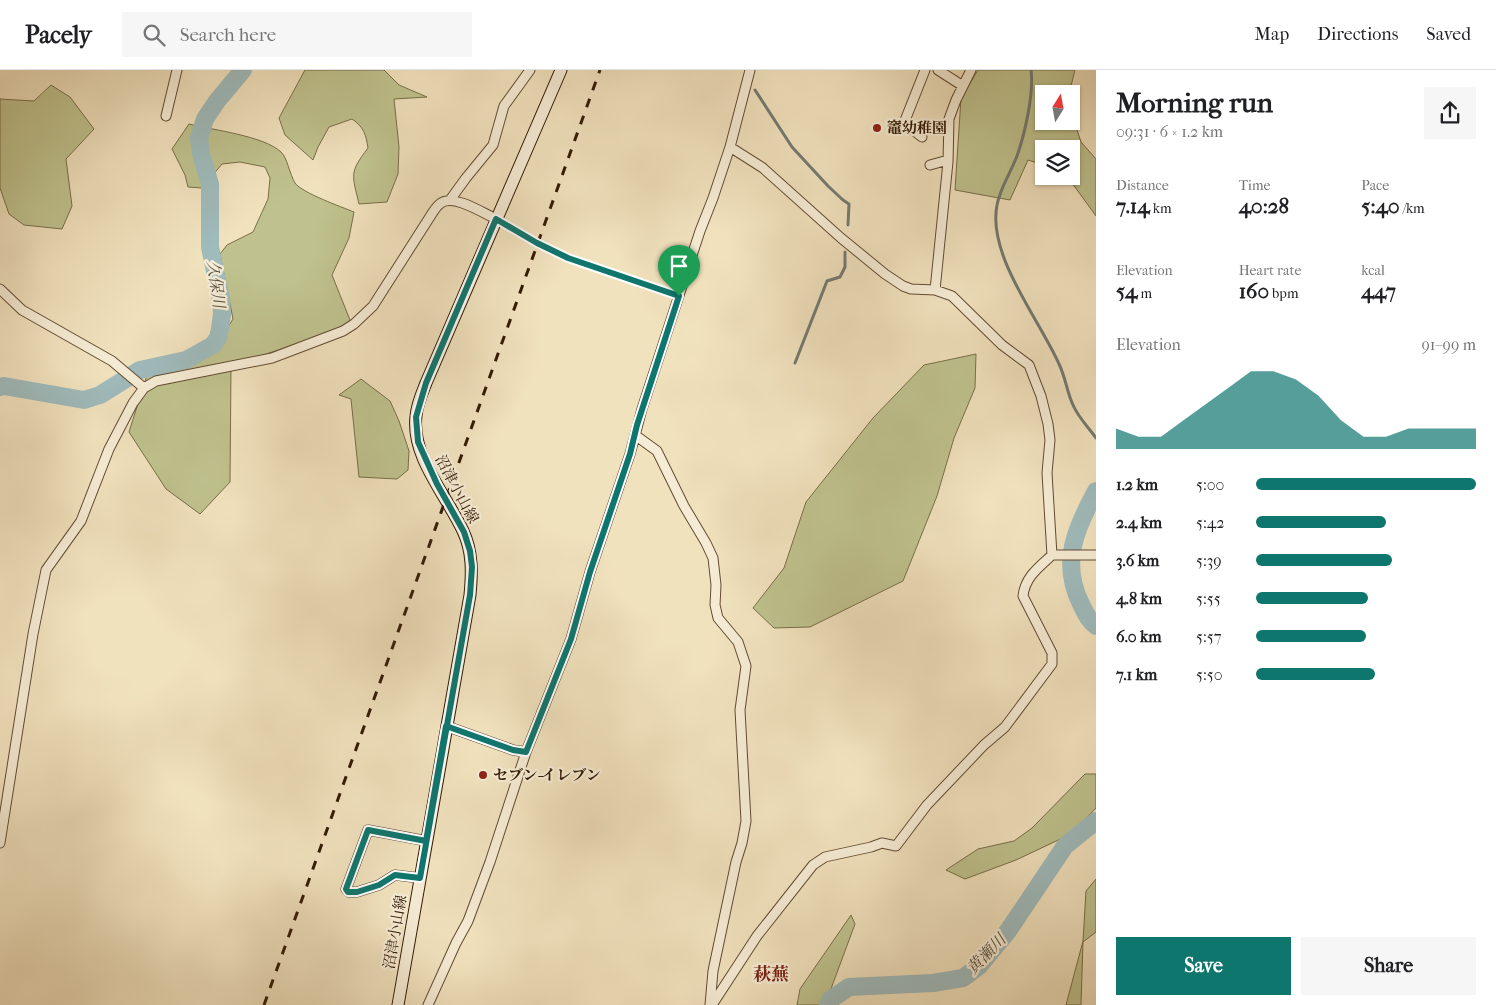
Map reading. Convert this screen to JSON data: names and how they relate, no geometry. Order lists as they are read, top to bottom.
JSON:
{
  "streets": {
    "main road": ["沼津小山線"]
  },
  "districts": ["萩蕪"],
  "water": ["久保川", "黄瀬川"],
  "places": ["竈幼稚園", "セブン-イレブン"],
  "north": "top",
  "page": {
    "header": "Pacely",
    "search": "Search here",
    "nav": ["Map", "Directions", "Saved"],
    "heading": ["Morning run", "09:31 · 6 × 1.2 km"],
    "stats": [
      ["Distance", "7.14 km"],
      ["Time", "40:28"],
      ["Pace", "5:40 /km"],
      ["Elevation", "54 m"],
      ["Heart rate", "160 bpm"],
      ["kcal", "447"]
    ],
    "chart": ["Elevation", "91–99 m"],
    "list": [
      {
        "name": "1.2 km",
        "note": "5:00"
      },
      {
        "name": "2.4 km",
        "note": "5:42"
      },
      {
        "name": "3.6 km",
        "note": "5:39"
      },
      {
        "name": "4.8 km",
        "note": "5:55"
      },
      {
        "name": "6.0 km",
        "note": "5:57"
      },
      {
        "name": "7.1 km",
        "note": "5:50"
      }
    ],
    "buttons": ["Save", "Share"]
  }
}
